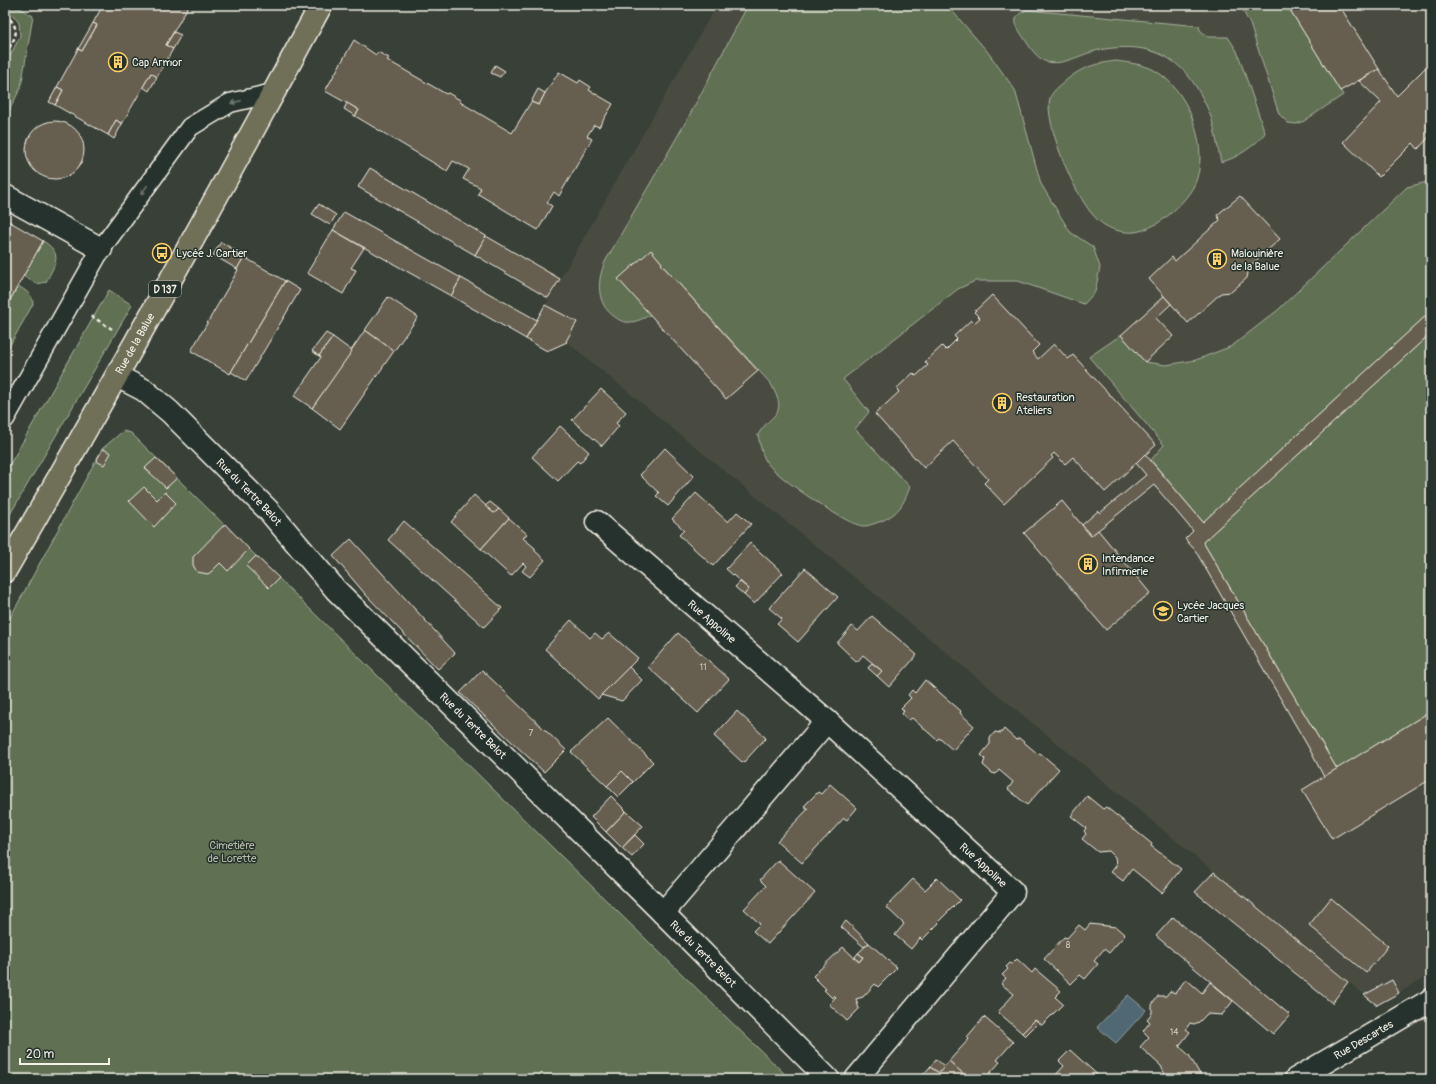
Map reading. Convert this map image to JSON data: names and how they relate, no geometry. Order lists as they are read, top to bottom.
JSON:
{
  "streets": {
    "main road": ["D 137", "Rue de la Balue"],
    "street": ["Rue du Tertre Belot", "Rue Appoline", "Rue Descartes"]
  },
  "crossings": [
    ["Rue de la Balue", "Rue du Tertre Belot"]
  ],
  "parks": ["Cimetière de Lorette"],
  "places": {
    "building": [
      "Cap Armor",
      "Malouinière de la Balue",
      "Restauration Ateliers",
      "Intendance Infirmerie"
    ],
    "bus stop": ["Lycée J. Cartier"],
    "school or university": ["Lycée Jacques Cartier"]
  },
  "house_numbers": [
    "11",
    "7",
    "8",
    "14"
  ],
  "scale_bar": "20 m"
}
